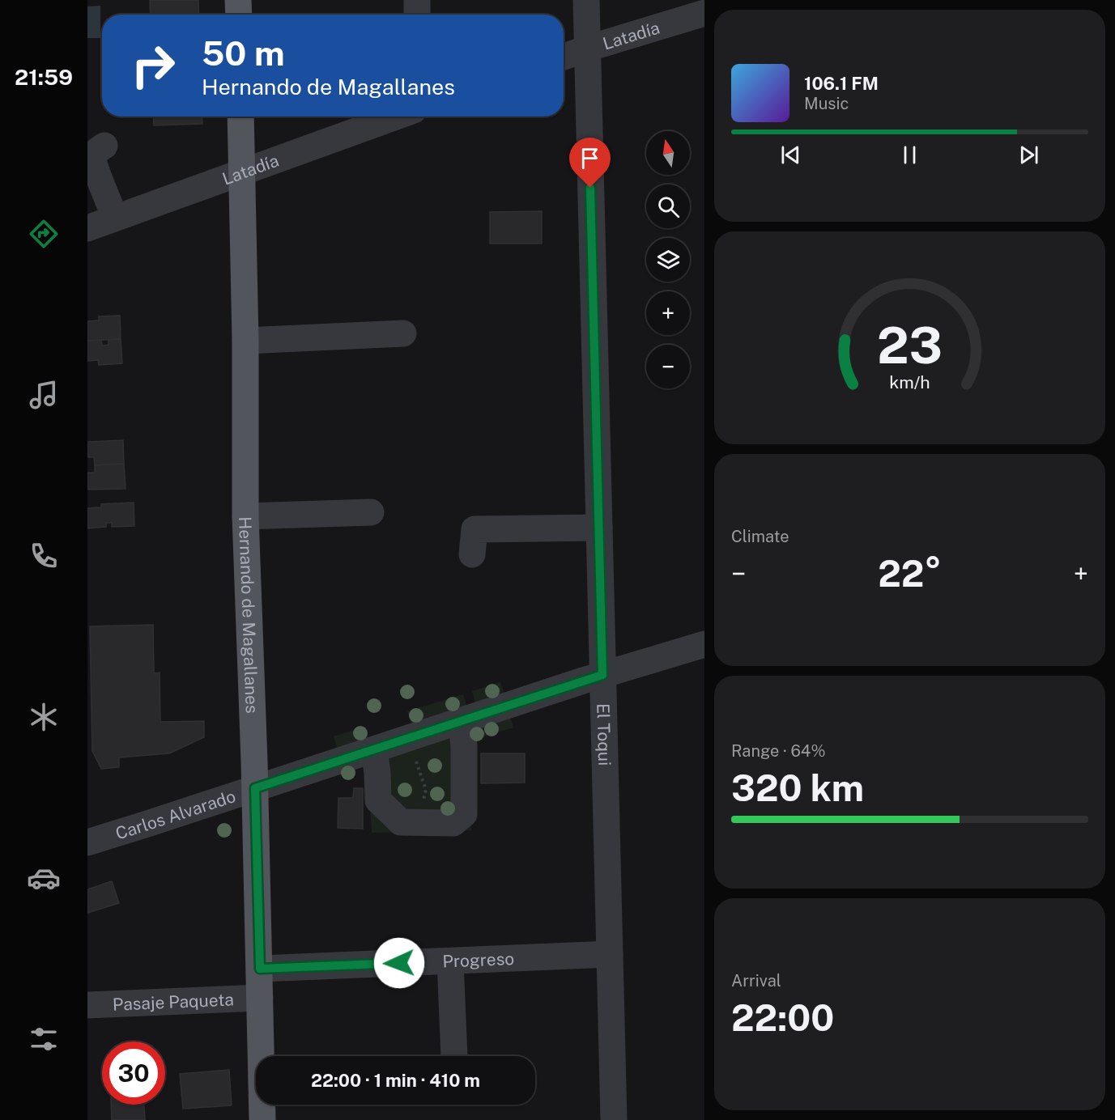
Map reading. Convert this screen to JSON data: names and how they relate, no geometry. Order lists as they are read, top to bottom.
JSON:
{
  "streets": {
    "main road": ["Hernando de Magallanes"],
    "street": [
      "Latadía",
      "El Toqui",
      "Carlos Alvarado",
      "Progreso",
      "Pasaje Paqueta"
    ]
  },
  "crossings": [
    ["Latadía", "Hernando de Magallanes"],
    ["Latadía", "El Toqui"],
    ["Hernando de Magallanes", "Carlos Alvarado"],
    ["Hernando de Magallanes", "Progreso"],
    ["Hernando de Magallanes", "Pasaje Paqueta"],
    ["El Toqui", "Carlos Alvarado"],
    ["El Toqui", "Progreso"]
  ],
  "north": "top",
  "page": {
    "tabs": "21:59",
    "turn": ["50 m", "Hernando de Magallanes"],
    "song": ["106.1 FM", "Music"],
    "map_buttons": ["+", "−"],
    "tile": [
      "Climate",
      ["Range · 64%", "320 km"],
      ["Arrival", "22:00"]
    ],
    "heat": ["−", "22°", "+"],
    "limit": "30",
    "trip": "22:00 · 1 min · 410 m",
    "gauge": ["23", "km/h"]
  }
}
